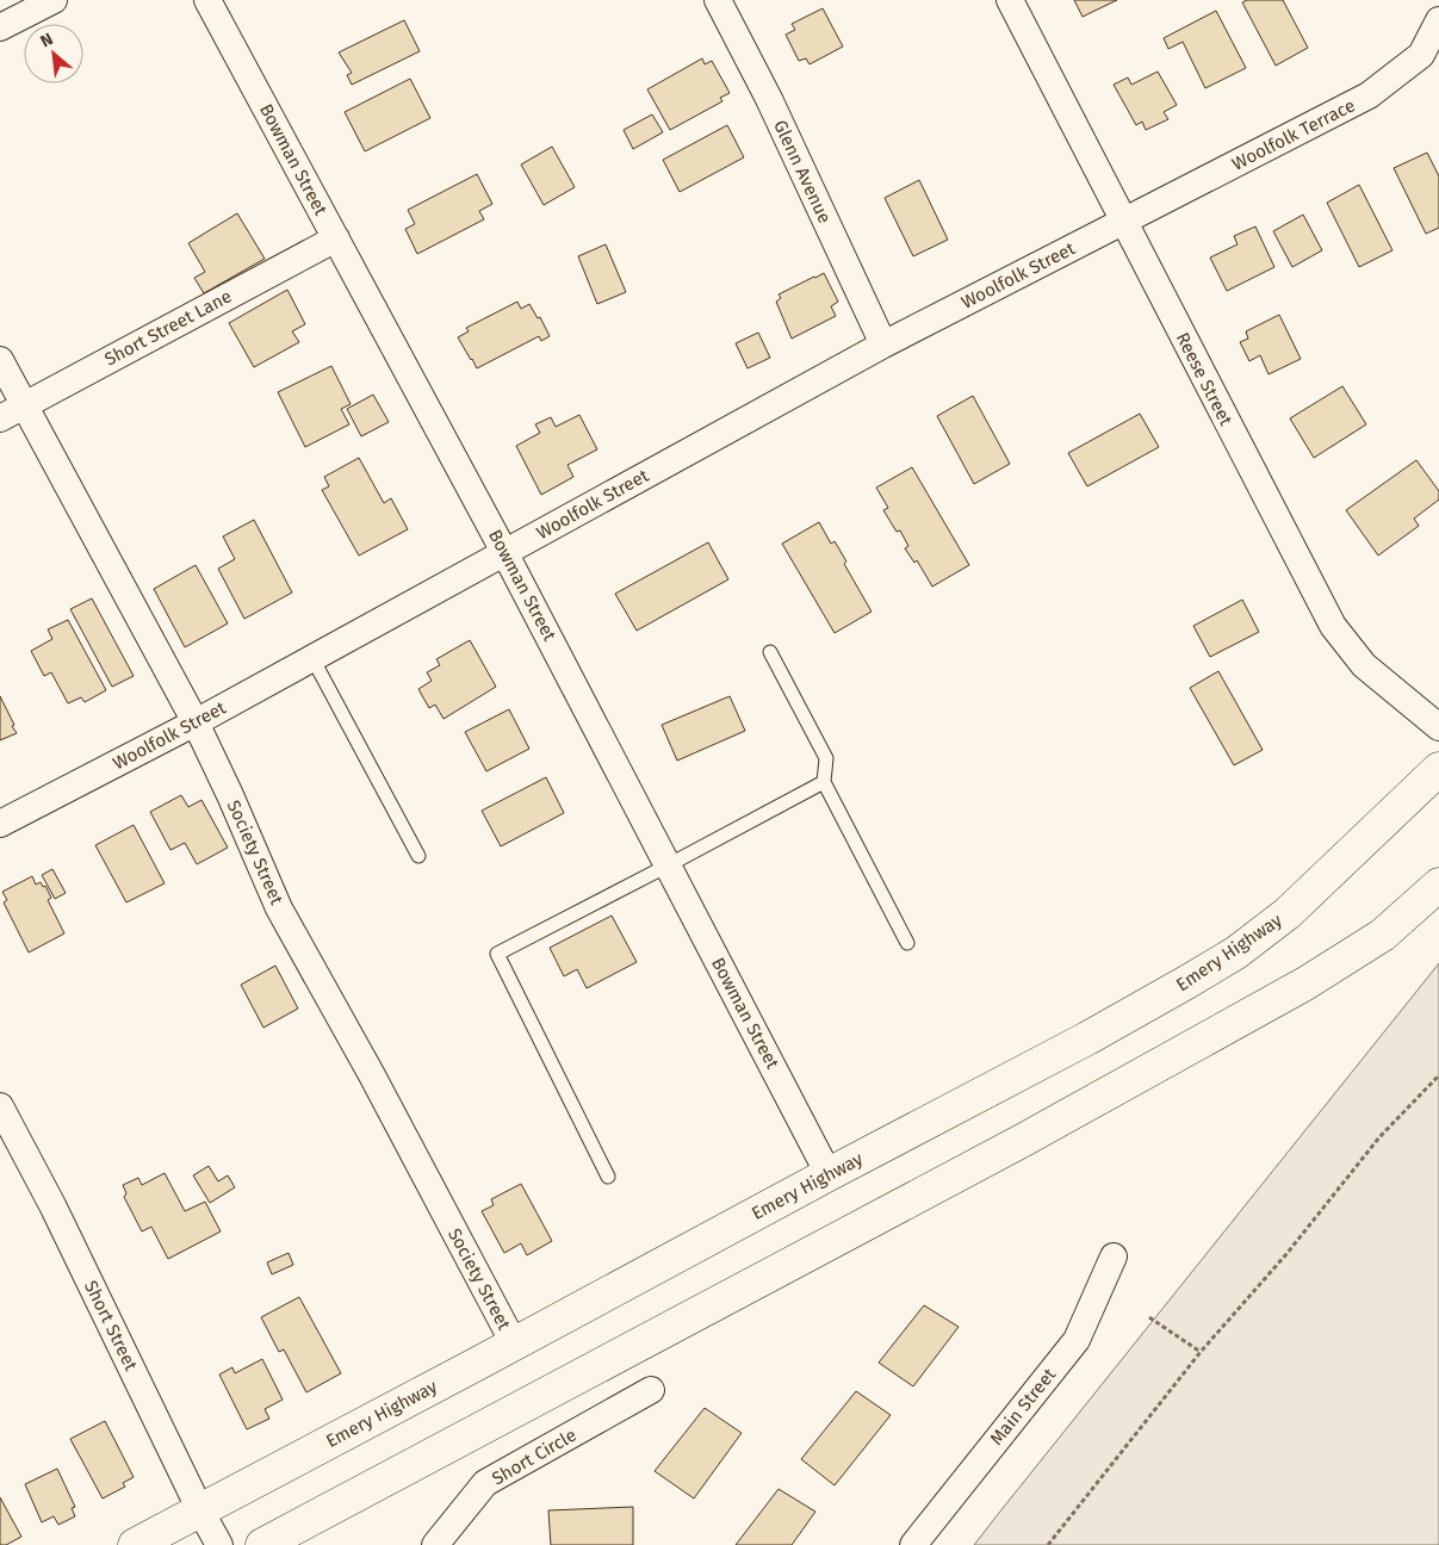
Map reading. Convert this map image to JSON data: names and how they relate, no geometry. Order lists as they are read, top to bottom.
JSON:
{
  "streets": {
    "highway": ["Emery Highway"],
    "street": [
      "Woolfolk Terrace",
      "Bowman Street",
      "Glenn Avenue",
      "Woolfolk Street",
      "Short Street Lane",
      "Reese Street",
      "Society Street",
      "Short Street",
      "Main Street",
      "Short Circle"
    ]
  },
  "crossings": [
    ["Woolfolk Terrace", "Woolfolk Street"],
    ["Woolfolk Terrace", "Reese Street"],
    ["Bowman Street", "Woolfolk Street"],
    ["Bowman Street", "Short Street Lane"],
    ["Bowman Street", "Emery Highway"],
    ["Glenn Avenue", "Woolfolk Street"],
    ["Woolfolk Street", "Reese Street"],
    ["Woolfolk Street", "Society Street"],
    ["Short Street Lane", "Society Street"],
    ["Society Street", "Emery Highway"],
    ["Emery Highway", "Short Street"]
  ],
  "north": "top left"
}
